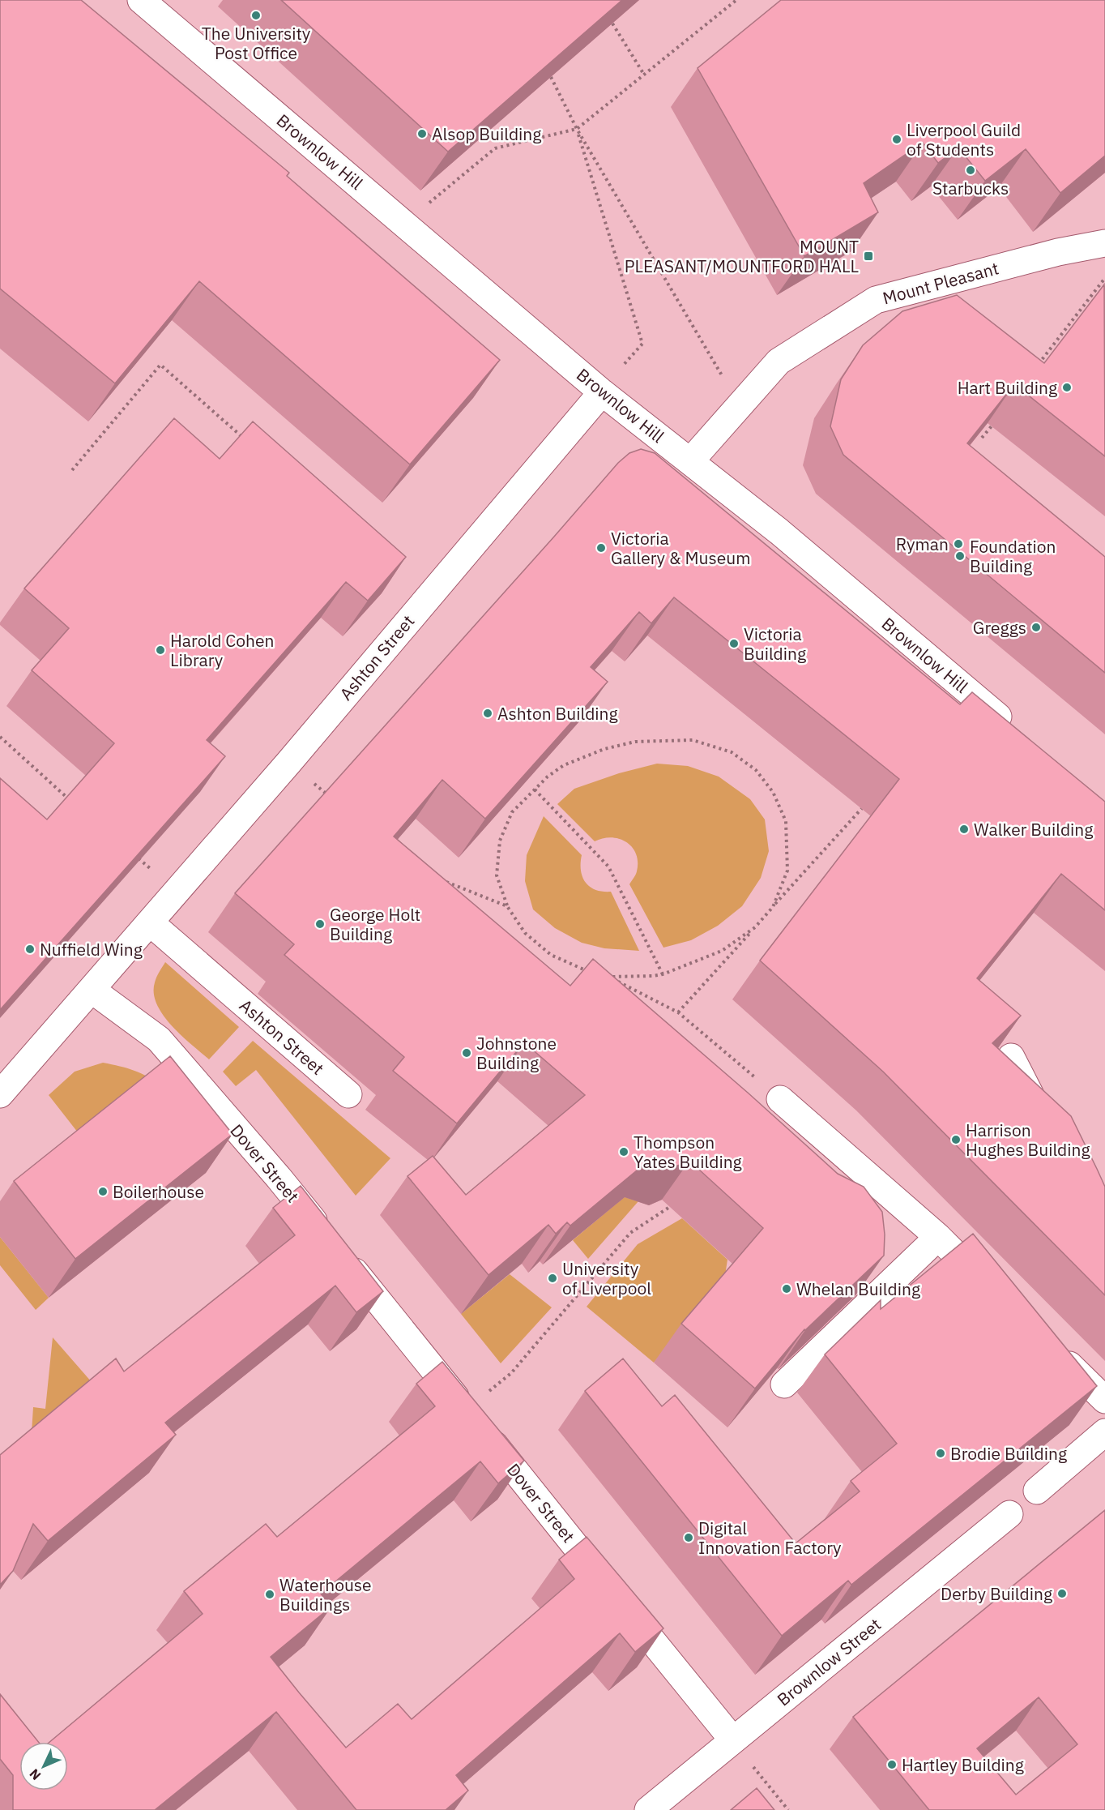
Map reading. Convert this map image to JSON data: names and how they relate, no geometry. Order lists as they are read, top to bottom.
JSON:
{
  "streets": {
    "street": [
      "Brownlow Hill",
      "Mount Pleasant",
      "Ashton Street",
      "Dover Street",
      "Brownlow Street"
    ]
  },
  "crossings": [
    ["Brownlow Hill", "Mount Pleasant"],
    ["Brownlow Hill", "Ashton Street"],
    ["Ashton Street", "Dover Street"],
    ["Dover Street", "Brownlow Street"]
  ],
  "places": {
    "other": [
      "The University Post Office",
      "Alsop Building",
      "Liverpool Guild of Students",
      "Starbucks",
      "Hart Building",
      "Ryman",
      "Victoria Gallery & Museum",
      "Foundation Building",
      "Greggs",
      "Victoria Building",
      "Harold Cohen Library",
      "Ashton Building",
      "Walker Building",
      "George Holt Building",
      "Nuffield Wing",
      "Johnstone Building",
      "Harrison Hughes Building",
      "Thompson Yates Building",
      "Boilerhouse",
      "University of Liverpool",
      "Whelan Building",
      "Brodie Building",
      "Digital Innovation Factory",
      "Derby Building",
      "Waterhouse Buildings",
      "Hartley Building"
    ],
    "transit": ["MOUNT PLEASANT/MOUNTFORD HALL"]
  },
  "north": "bottom left"
}
